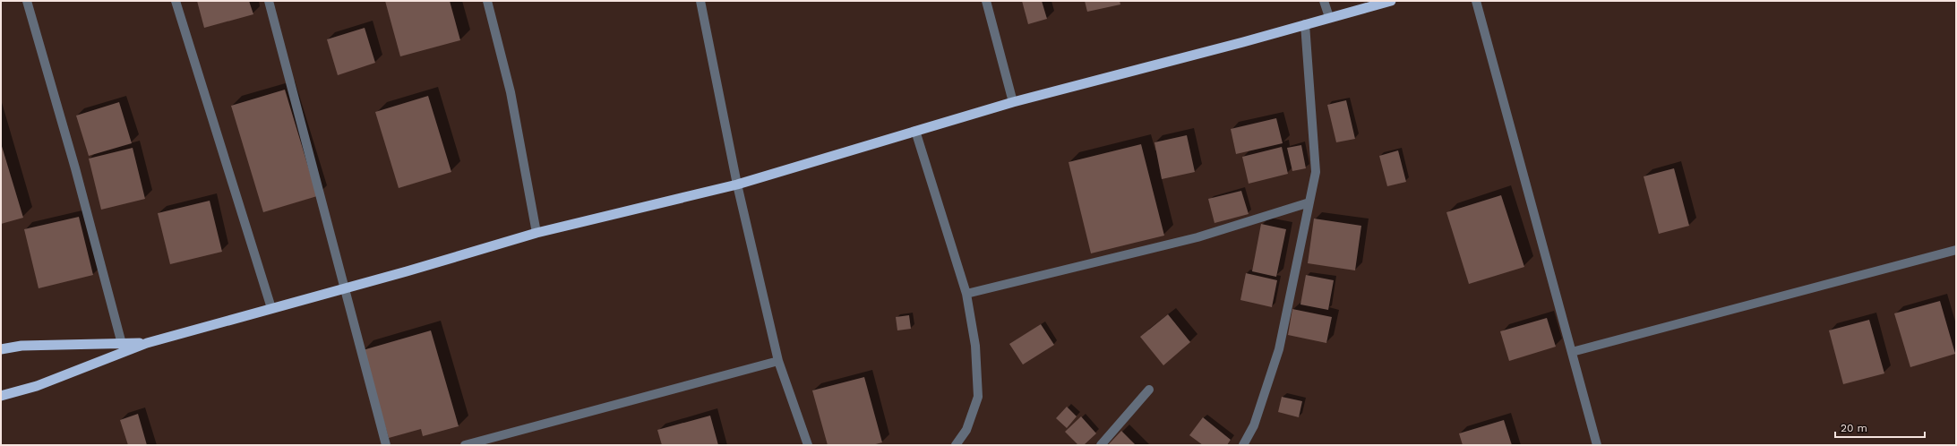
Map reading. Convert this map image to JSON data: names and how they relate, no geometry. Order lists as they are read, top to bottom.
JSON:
{
  "scale_bar": "20 m"
}
